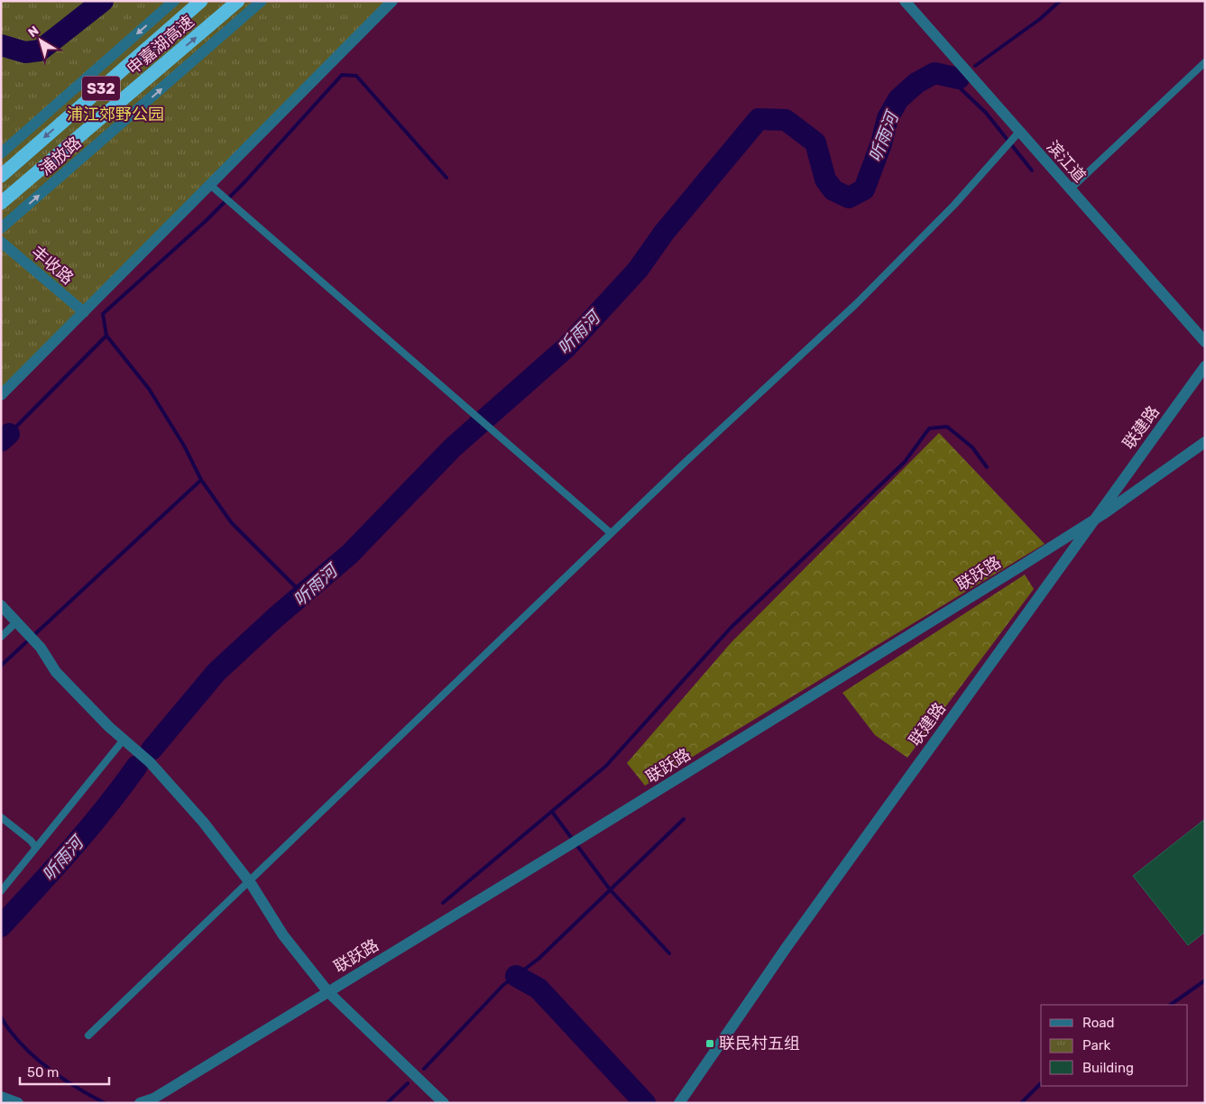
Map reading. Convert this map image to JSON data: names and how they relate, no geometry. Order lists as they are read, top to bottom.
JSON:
{
  "streets": {
    "highway": ["申嘉湖高速", "S32"],
    "street": [
      "浦放路",
      "滨江道",
      "丰收路",
      "联建路",
      "联跃路"
    ]
  },
  "crossings": [
    ["联建路", "联跃路"]
  ],
  "water": ["听雨河"],
  "parks": ["浦江郊野公园"],
  "places": {
    "transit": ["联民村五组"]
  },
  "legend": ["Road", "Park", "Building"],
  "scale_bar": "50 m",
  "north": "top left"
}
